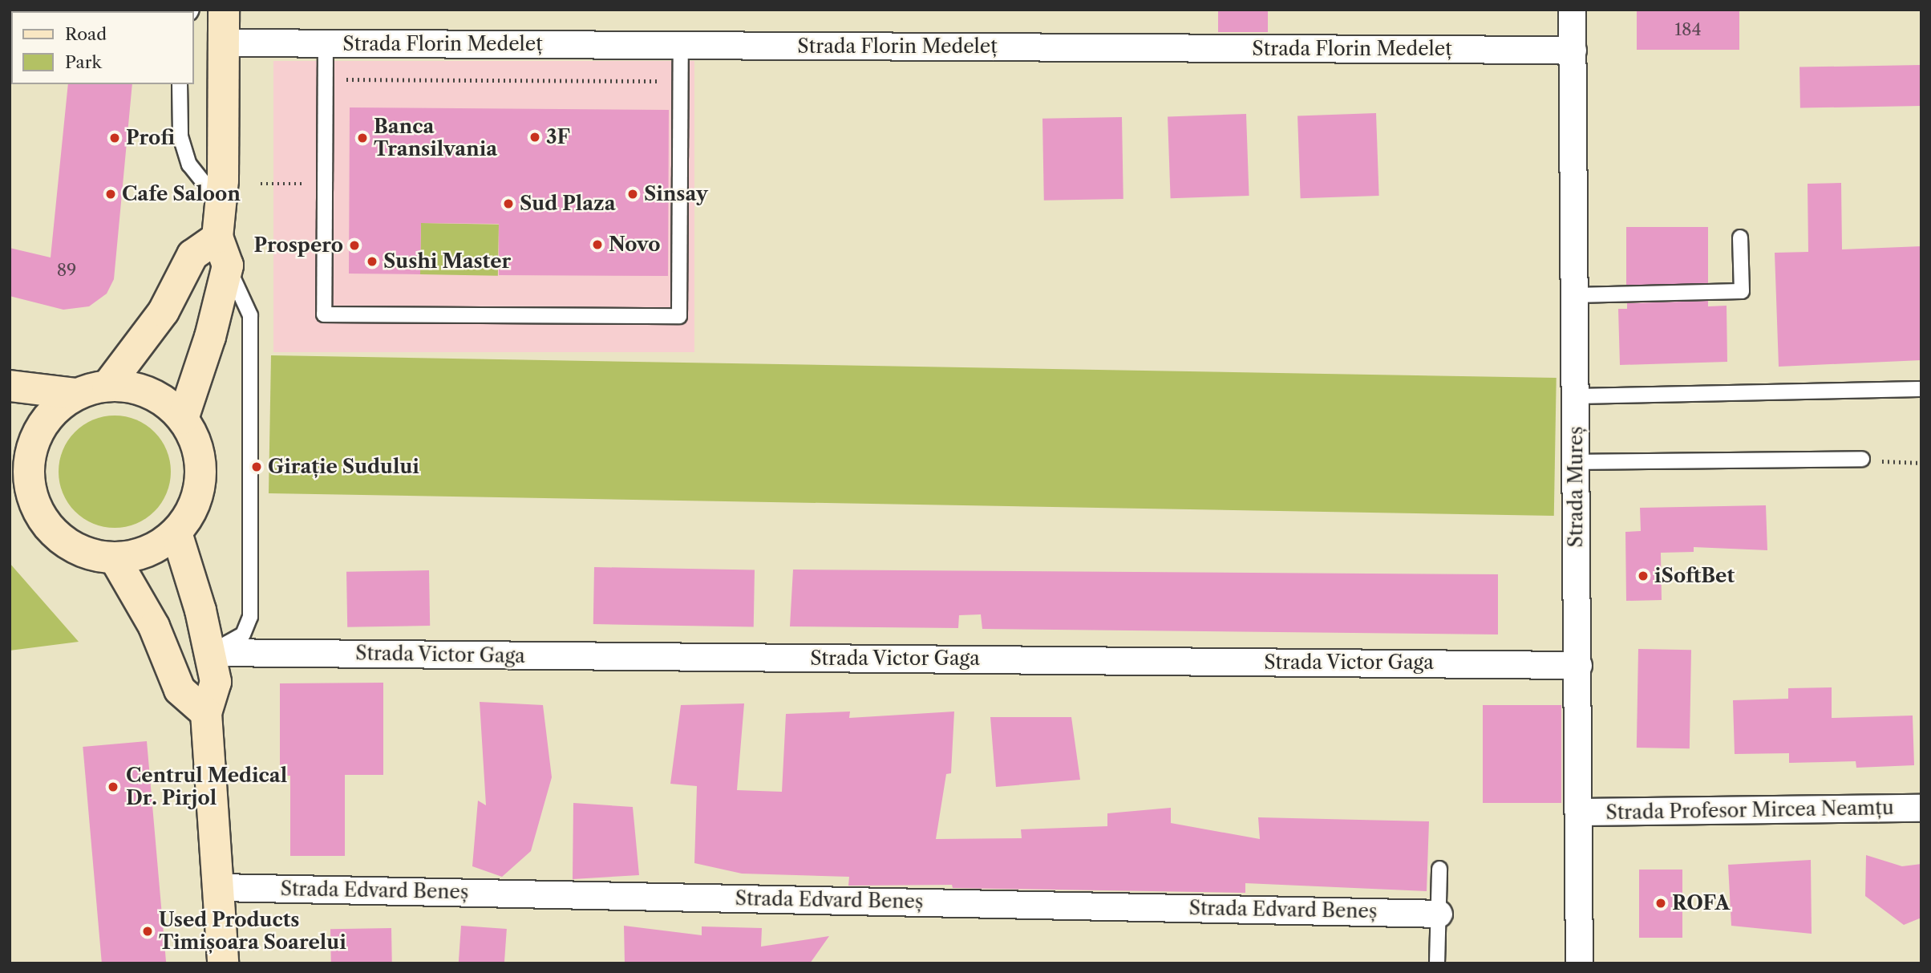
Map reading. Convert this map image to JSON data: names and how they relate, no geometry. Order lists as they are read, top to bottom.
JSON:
{
  "streets": {
    "street": [
      "Strada Florin Medeleț",
      "Strada Mureș",
      "Strada Victor Gaga",
      "Strada Profesor Mircea Neamțu",
      "Strada Edvard Beneș"
    ]
  },
  "crossings": [
    ["Strada Florin Medeleț", "Strada Mureș"],
    ["Strada Mureș", "Strada Victor Gaga"],
    ["Strada Mureș", "Strada Profesor Mircea Neamțu"]
  ],
  "places": [
    "3F",
    "Profi",
    "Banca Transilvania",
    "Cafe Saloon",
    "Sinsay",
    "Sud Plaza",
    "Novo",
    "Prospero",
    "Sushi Master",
    "Girație Sudului",
    "iSoftBet",
    "Centrul Medical Dr. Pirjol",
    "ROFA",
    "Used Products Timișoara Soarelui"
  ],
  "house_numbers": ["184", "89"],
  "legend": ["Road", "Park"]
}
